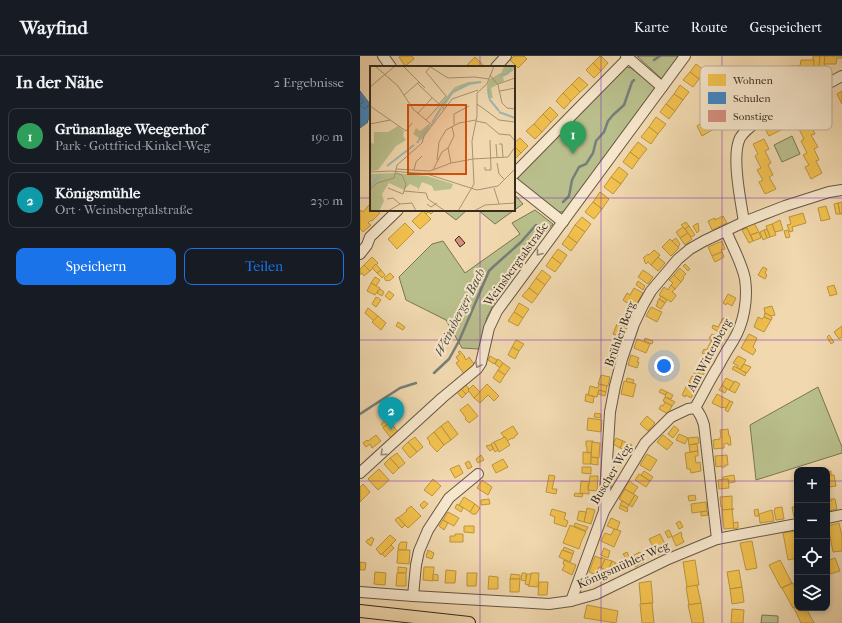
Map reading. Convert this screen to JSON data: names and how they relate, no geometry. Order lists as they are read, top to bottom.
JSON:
{
  "streets": {
    "street": [
      "Weinsbergtalstraße",
      "Brühler Berg",
      "Am Wittenberg",
      "Buscher Weg",
      "Königsmühler Weg"
    ]
  },
  "crossings": [
    ["Brühler Berg", "Am Wittenberg"],
    ["Brühler Berg", "Buscher Weg"],
    ["Am Wittenberg", "Buscher Weg"],
    ["Am Wittenberg", "Königsmühler Weg"],
    ["Buscher Weg", "Königsmühler Weg"]
  ],
  "one_way": ["Weinsbergtalstraße"],
  "water": ["Weinsberger Bach"],
  "legend": ["Wohnen", "Schulen", "Sonstige"],
  "page": {
    "header": "Wayfind",
    "nav": ["Karte", "Route", "Gespeichert"],
    "heading": ["In der Nähe", "2 Ergebnisse"],
    "list": [
      {
        "mark": "1",
        "name": "Grünanlage Weegerhof",
        "note": "Park · Gottfried-Kinkel-Weg",
        "value": "190 m"
      },
      {
        "mark": "2",
        "name": "Königsmühle",
        "note": "Ort · Weinsbergtalstraße",
        "value": "230 m"
      }
    ],
    "pins": ["1", "2"],
    "buttons": ["Speichern", "Teilen"],
    "map_buttons": ["+", "−"]
  }
}
